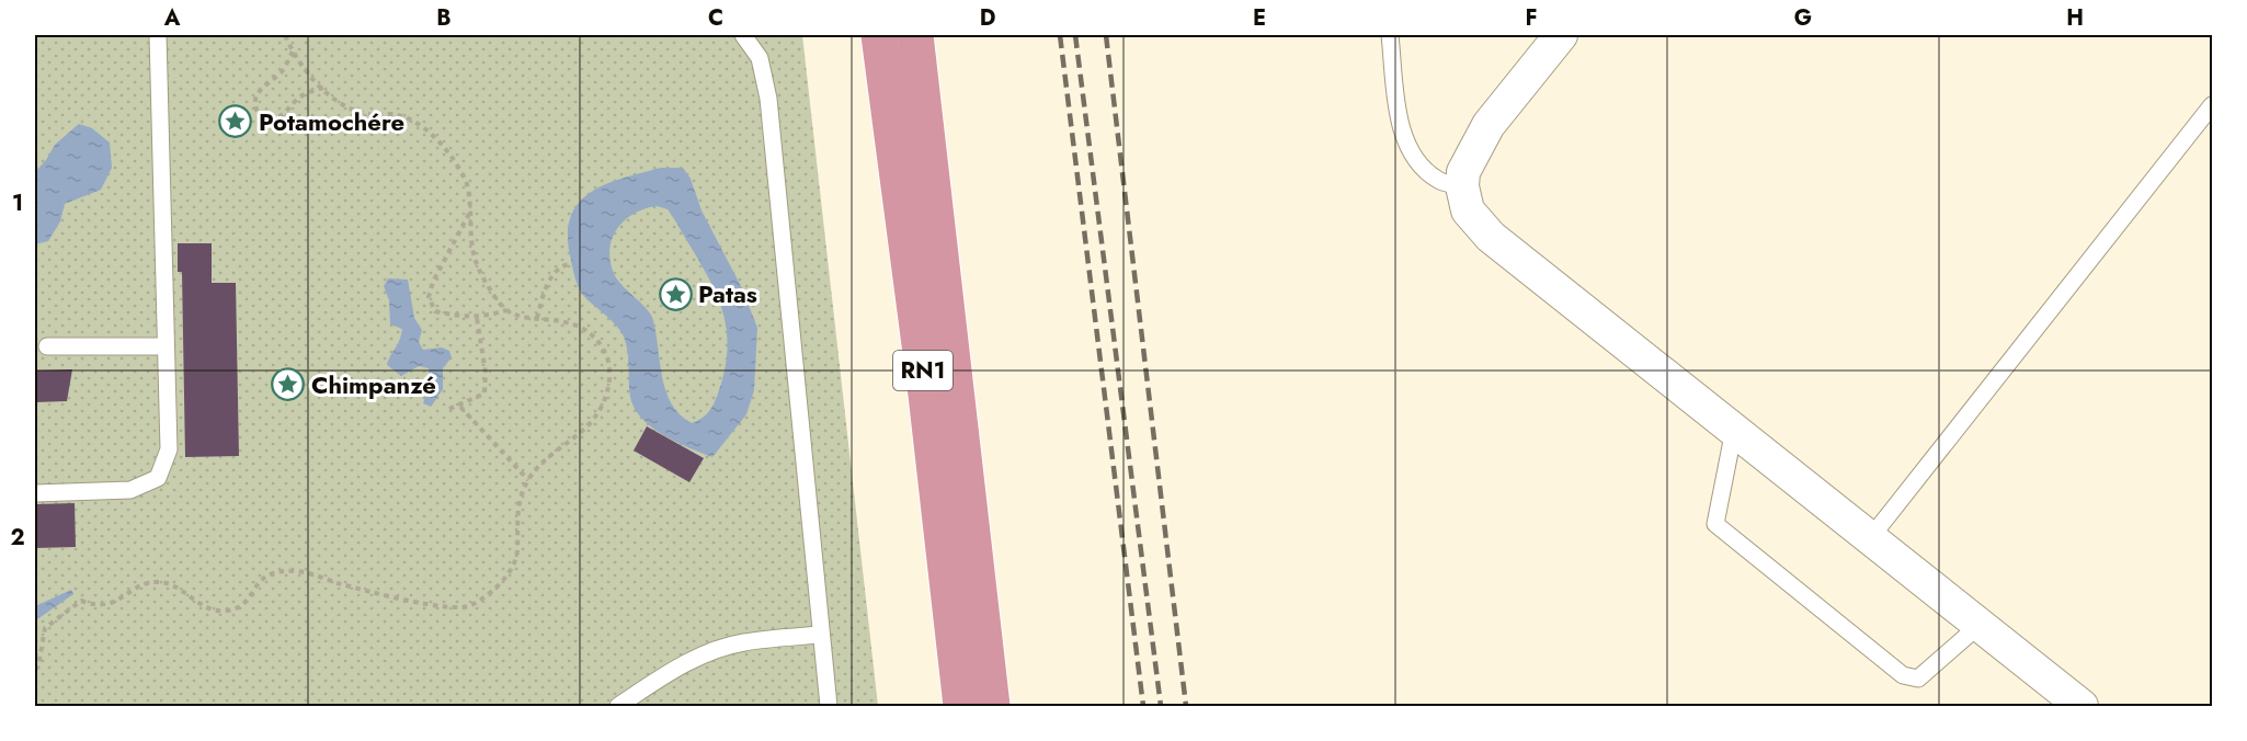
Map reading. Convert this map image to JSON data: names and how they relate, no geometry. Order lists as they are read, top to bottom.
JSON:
{
  "streets": {
    "highway": ["RN1"]
  },
  "places": {
    "place": ["Potamochére", "Patas", "Chimpanzé"]
  },
  "grid": {
    "columns": [
      "A",
      "B",
      "C",
      "D",
      "E",
      "F",
      "G",
      "H"
    ],
    "rows": ["1", "2"]
  }
}
